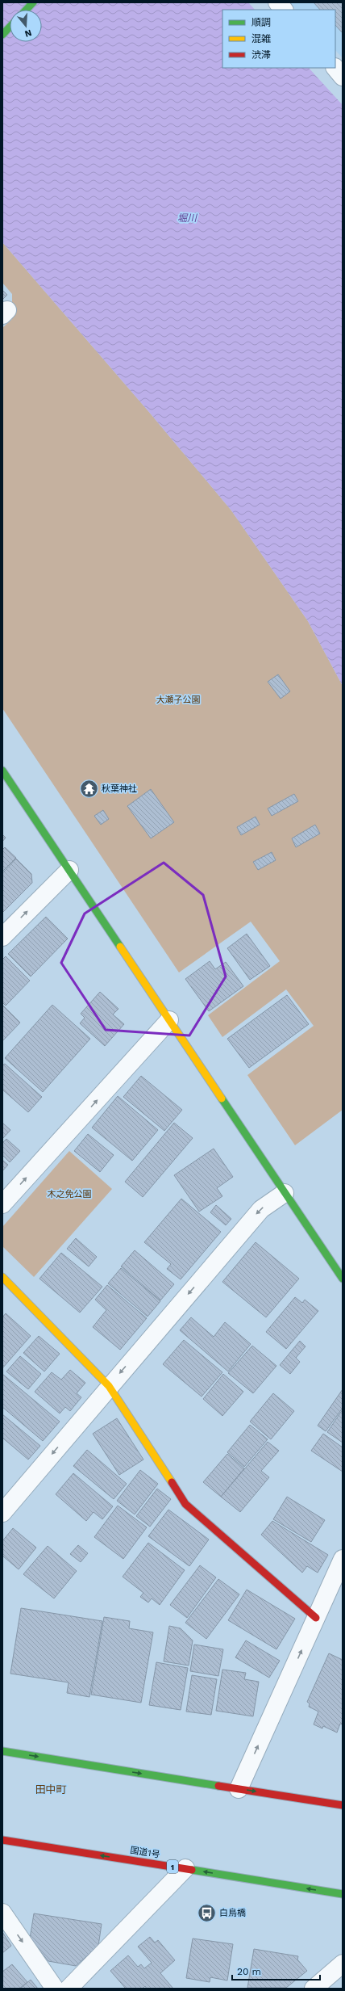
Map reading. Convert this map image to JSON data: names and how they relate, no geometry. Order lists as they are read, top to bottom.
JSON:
{
  "streets": {
    "main road": ["国道1号", "1"]
  },
  "one_way": ["国道1号"],
  "districts": ["田中町"],
  "water": ["堀川"],
  "parks": ["大瀬子公園", "木之免公園"],
  "places": {
    "temple": ["秋葉神社"],
    "bus stop": ["白鳥橋"]
  },
  "legend": ["順調", "混雑", "渋滞"],
  "scale_bar": "20 m",
  "north": "bottom"
}
